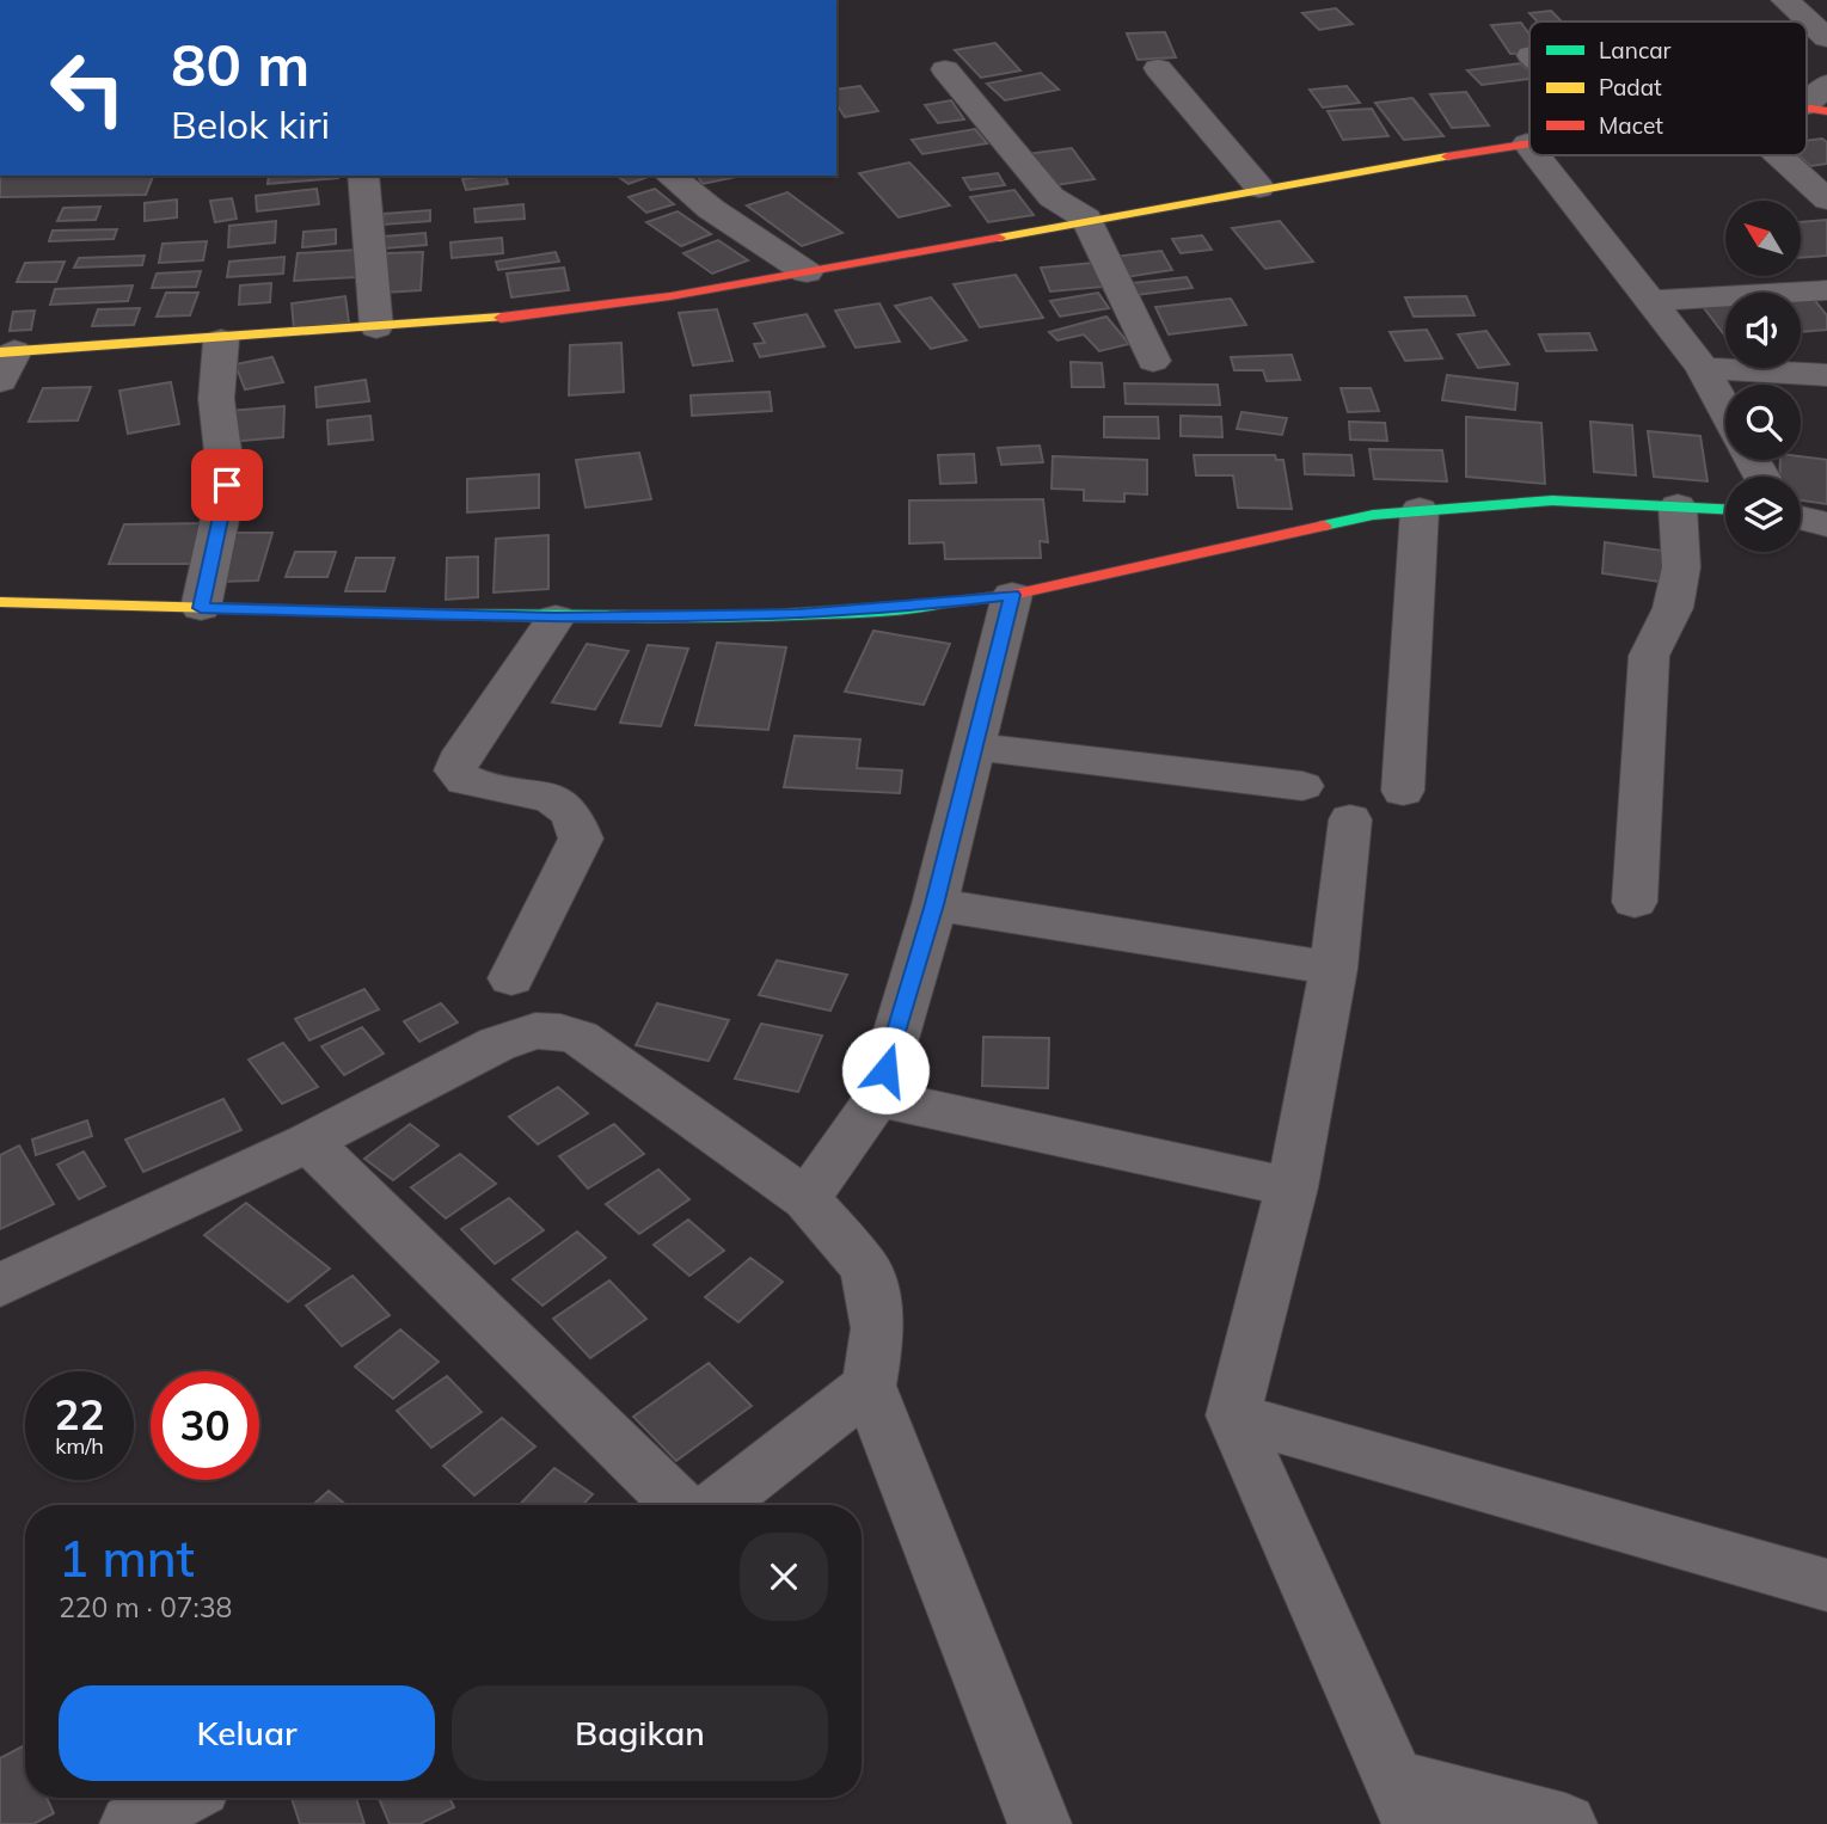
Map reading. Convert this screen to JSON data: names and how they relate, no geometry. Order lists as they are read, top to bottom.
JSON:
{
  "legend": ["Lancar", "Padat", "Macet"],
  "north": "top left",
  "page": {
    "turn": ["80 m", "Belok kiri"],
    "speed": "22 km/h",
    "limit": "30",
    "heading": ["1 mnt", "220 m · 07:38"],
    "buttons": ["Keluar", "Bagikan"]
  }
}
